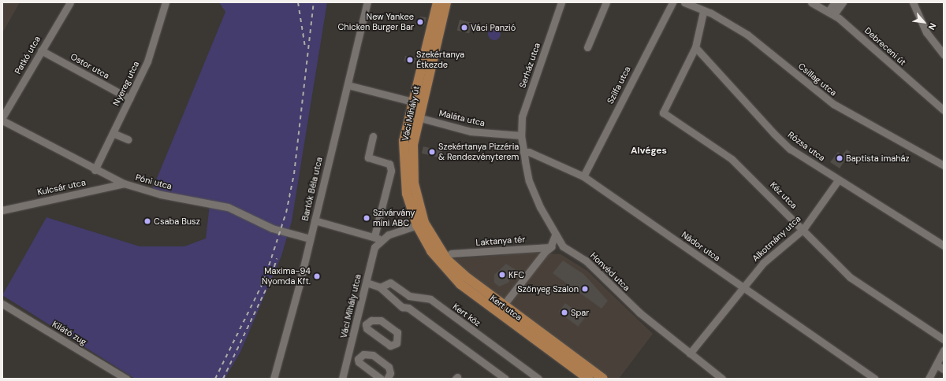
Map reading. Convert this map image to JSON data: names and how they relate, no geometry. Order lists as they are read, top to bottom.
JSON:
{
  "streets": {
    "main road": ["Váci Mihály út", "Kert utca"],
    "street": [
      "Debreceni út",
      "Patkó utca",
      "Serház utca",
      "Ostor utca",
      "Csillag utca",
      "Nyereg utca",
      "Szilfa utca",
      "Maláta utca",
      "Rózsa utca",
      "Póni utca",
      "Kulcsár utca",
      "Bartók Béla utca",
      "Kéz utca",
      "Alkotmány utca",
      "Laktanya tér",
      "Nádor utca",
      "Honvéd utca",
      "Váci Mihály utca",
      "Kert köz",
      "Kilátó zug"
    ]
  },
  "crossings": [
    ["Patkó utca", "Ostor utca"],
    ["Serház utca", "Maláta utca"],
    ["Ostor utca", "Nyereg utca"],
    ["Nyereg utca", "Póni utca"],
    ["Szilfa utca", "Nádor utca"],
    ["Váci Mihály út", "Maláta utca"],
    ["Váci Mihály út", "Váci Mihály utca"],
    ["Váci Mihály út", "Kert utca"],
    ["Rózsa utca", "Kéz utca"],
    ["Rózsa utca", "Alkotmány utca"],
    ["Póni utca", "Kulcsár utca"],
    ["Póni utca", "Bartók Béla utca"],
    ["Kéz utca", "Alkotmány utca"],
    ["Alkotmány utca", "Nádor utca"],
    ["Alkotmány utca", "Honvéd utca"],
    ["Laktanya tér", "Honvéd utca"],
    ["Nádor utca", "Honvéd utca"],
    ["Váci Mihály utca", "Kert utca"],
    ["Váci Mihály utca", "Kert köz"]
  ],
  "districts": ["Alvéges"],
  "places": [
    "New Yankee Chicken Burger Bar",
    "Váci Panzió",
    "Szekértanya Étkezde",
    "Szekértanya Pizzéria & Rendezvényterem",
    "Baptista imaház",
    "Szivárvány mini ABC",
    "Csaba Busz",
    "KFC",
    "Maxima-94 Nyomda Kft.",
    "Szőnyeg Szalon",
    "Spar"
  ],
  "north": "bottom right"
}
